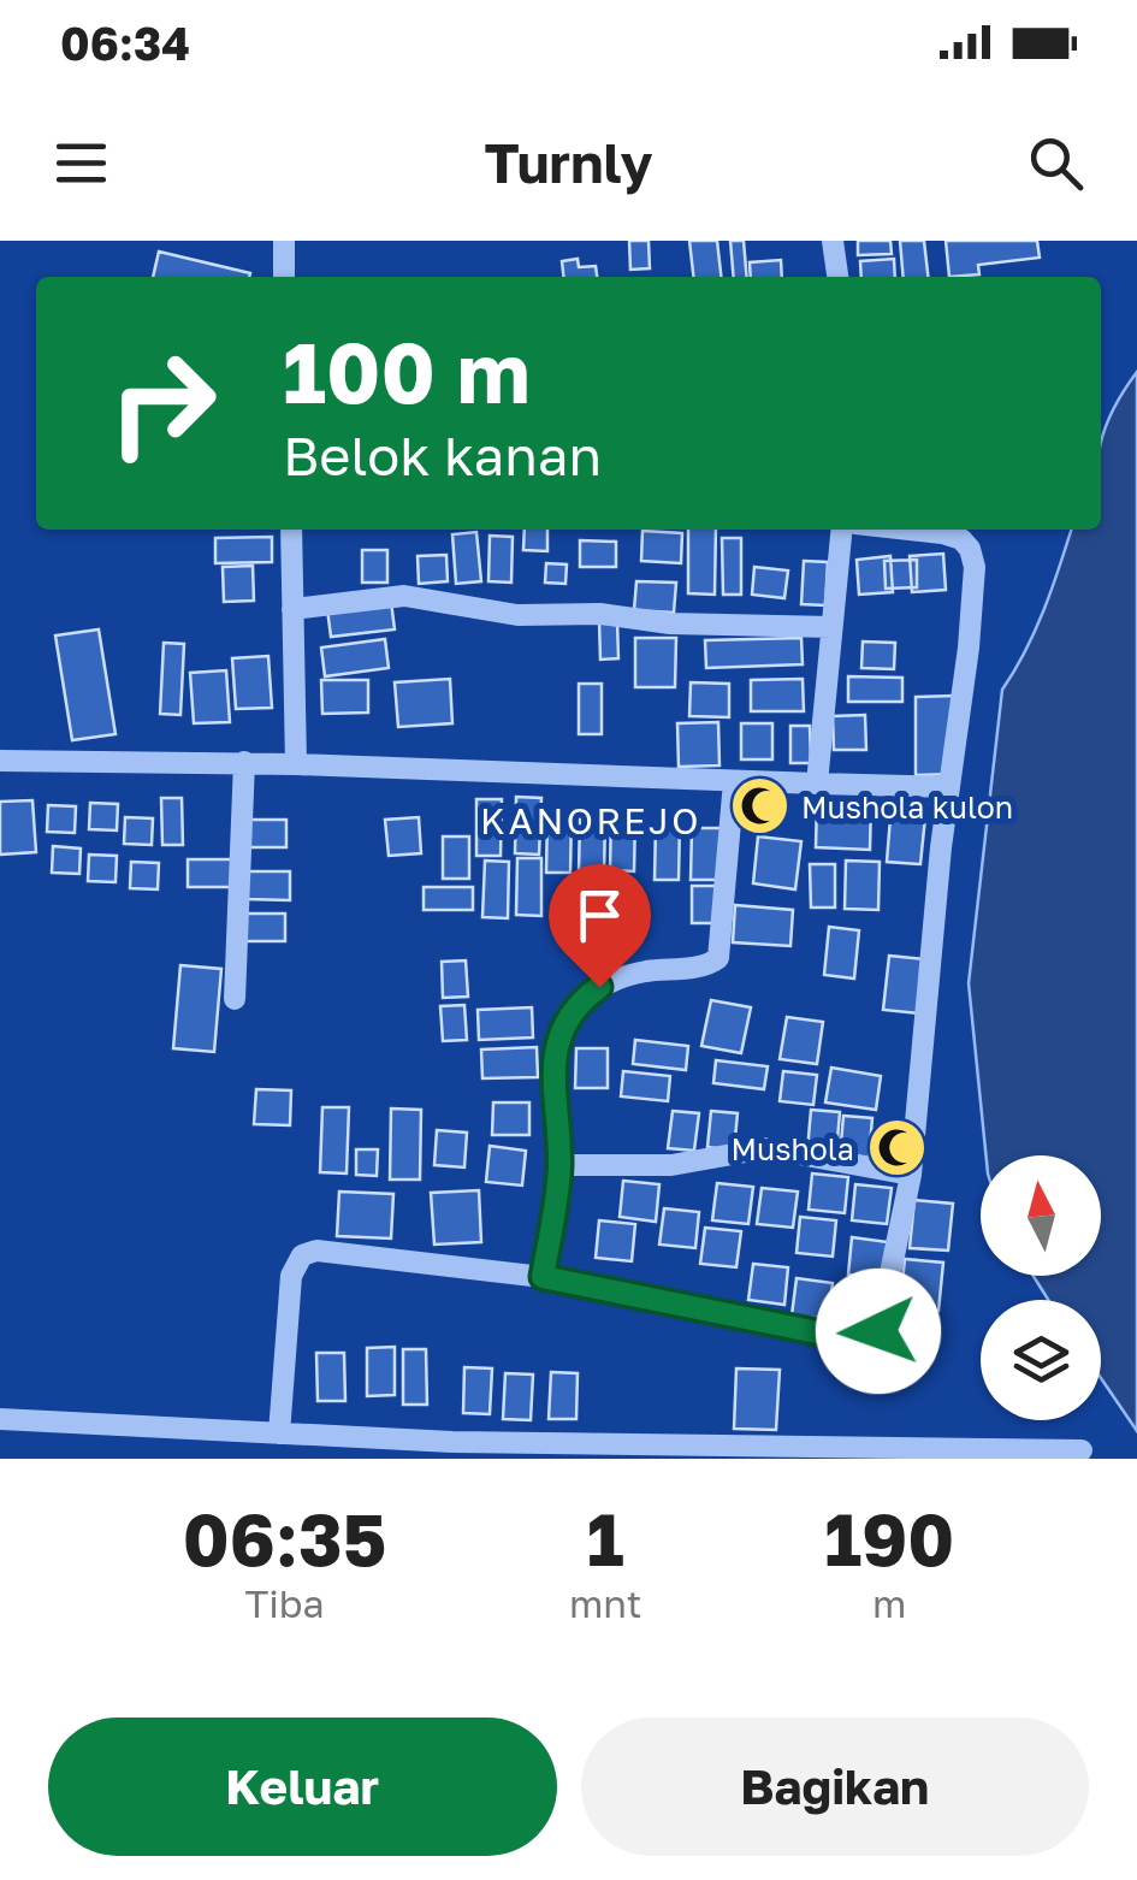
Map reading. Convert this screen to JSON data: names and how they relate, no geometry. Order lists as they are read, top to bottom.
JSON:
{
  "districts": ["KANOREJO"],
  "places": {
    "mosque": ["Mushola kulon", "Mushola"]
  },
  "north": "top",
  "page": {
    "status": "06:34",
    "header": "Turnly",
    "turn": ["100 m", "Belok kanan"],
    "eta": [
      "06:35",
      "Tiba",
      "1",
      "mnt",
      "190",
      "m"
    ],
    "buttons": ["Keluar", "Bagikan"]
  }
}
